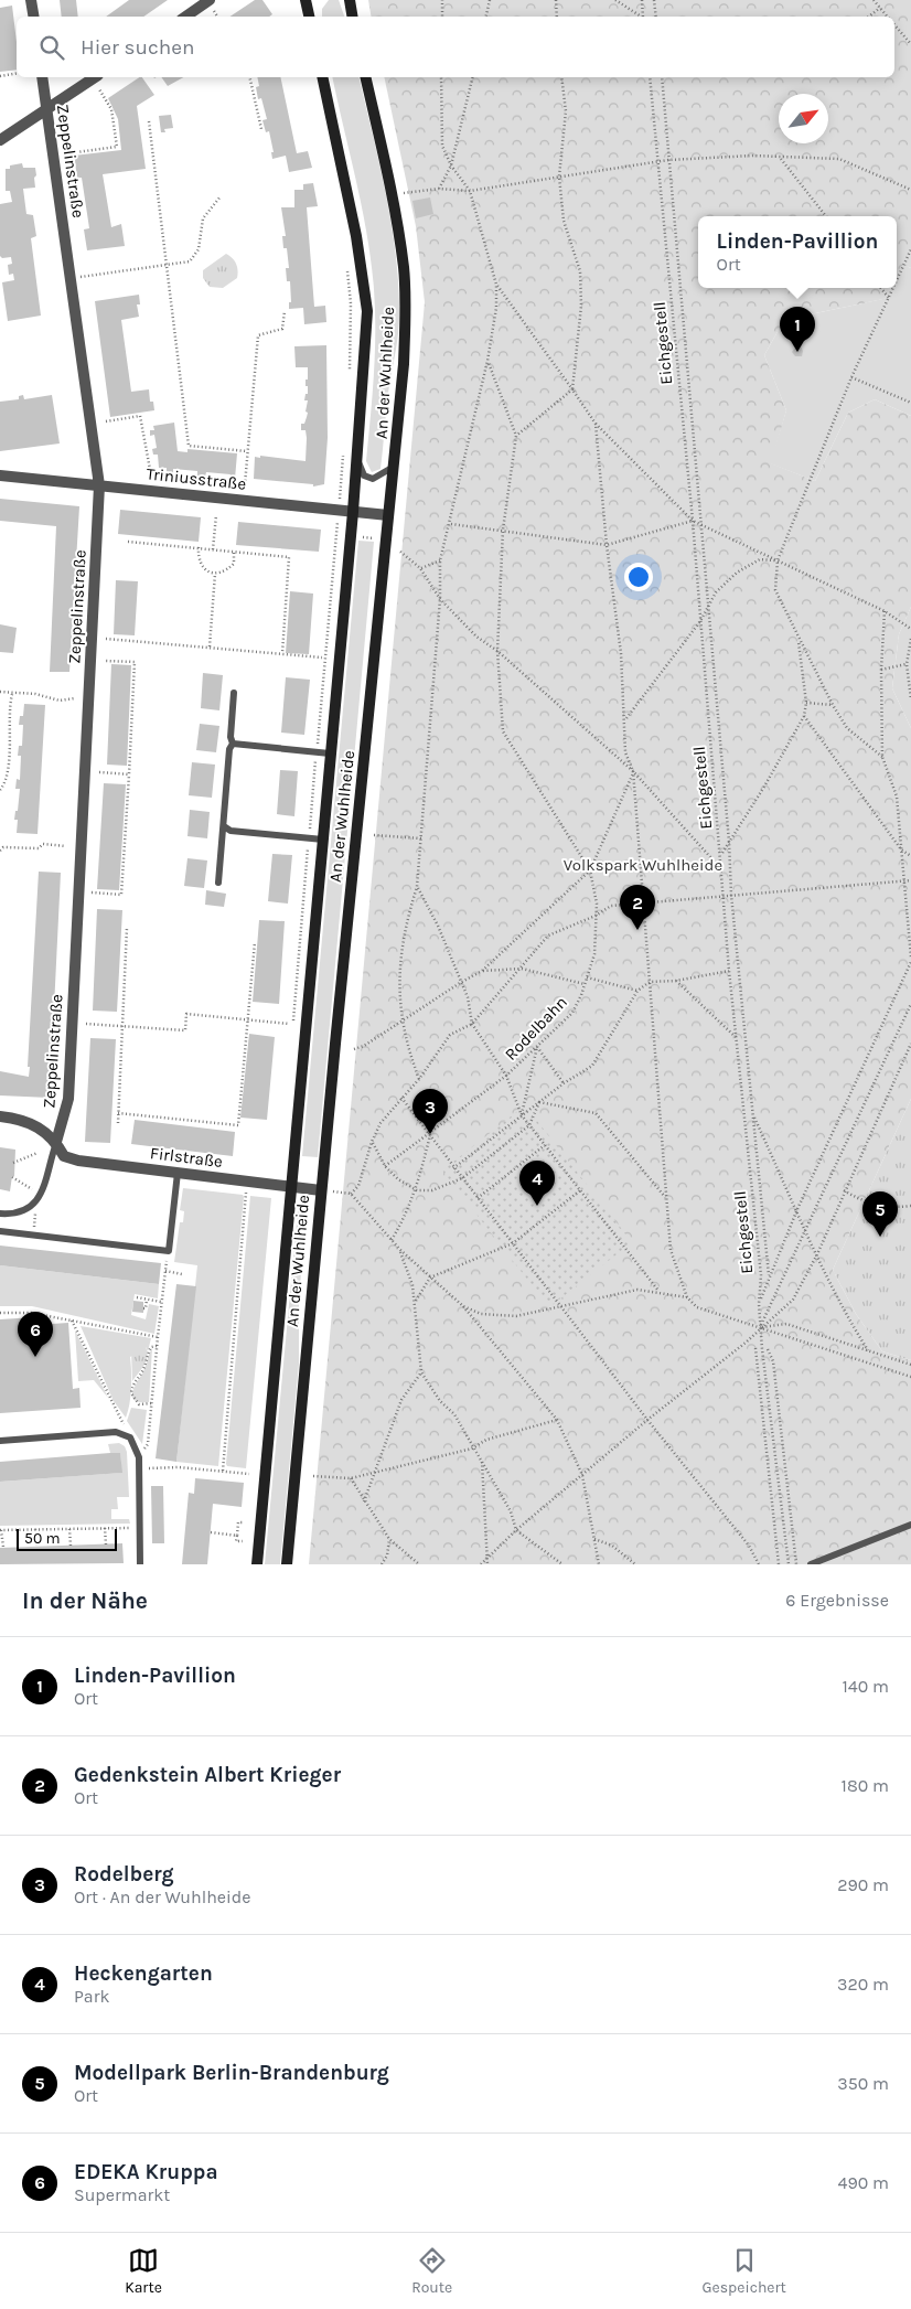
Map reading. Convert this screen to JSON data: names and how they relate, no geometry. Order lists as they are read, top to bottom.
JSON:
{
  "streets": {
    "main road": ["An der Wuhlheide"],
    "street": ["Zeppelinstraße", "Triniusstraße", "Firlstraße"],
    "path": ["Eichgestell", "Rodelbahn"]
  },
  "crossings": [
    ["Zeppelinstraße", "Triniusstraße"],
    ["Zeppelinstraße", "Firlstraße"],
    ["An der Wuhlheide", "Triniusstraße"],
    ["An der Wuhlheide", "Firlstraße"]
  ],
  "parks": ["Volkspark Wuhlheide"],
  "scale_bar": "50 m",
  "north": "top right",
  "page": {
    "search": "Hier suchen",
    "popup": ["Linden-Pavillion", "Ort"],
    "pins": [
      "1",
      "2",
      "3",
      "4",
      "5",
      "6"
    ],
    "scale": "50 m",
    "heading": ["In der Nähe", "6 Ergebnisse"],
    "list": [
      {
        "mark": "1",
        "name": "Linden-Pavillion",
        "note": "Ort",
        "value": "140 m"
      },
      {
        "mark": "2",
        "name": "Gedenkstein Albert Krieger",
        "note": "Ort",
        "value": "180 m"
      },
      {
        "mark": "3",
        "name": "Rodelberg",
        "note": "Ort · An der Wuhlheide",
        "value": "290 m"
      },
      {
        "mark": "4",
        "name": "Heckengarten",
        "note": "Park",
        "value": "320 m"
      },
      {
        "mark": "5",
        "name": "Modellpark Berlin-Brandenburg",
        "note": "Ort",
        "value": "350 m"
      },
      {
        "mark": "6",
        "name": "EDEKA Kruppa",
        "note": "Supermarkt",
        "value": "490 m"
      }
    ],
    "nav": ["Karte", "Route", "Gespeichert"]
  }
}
